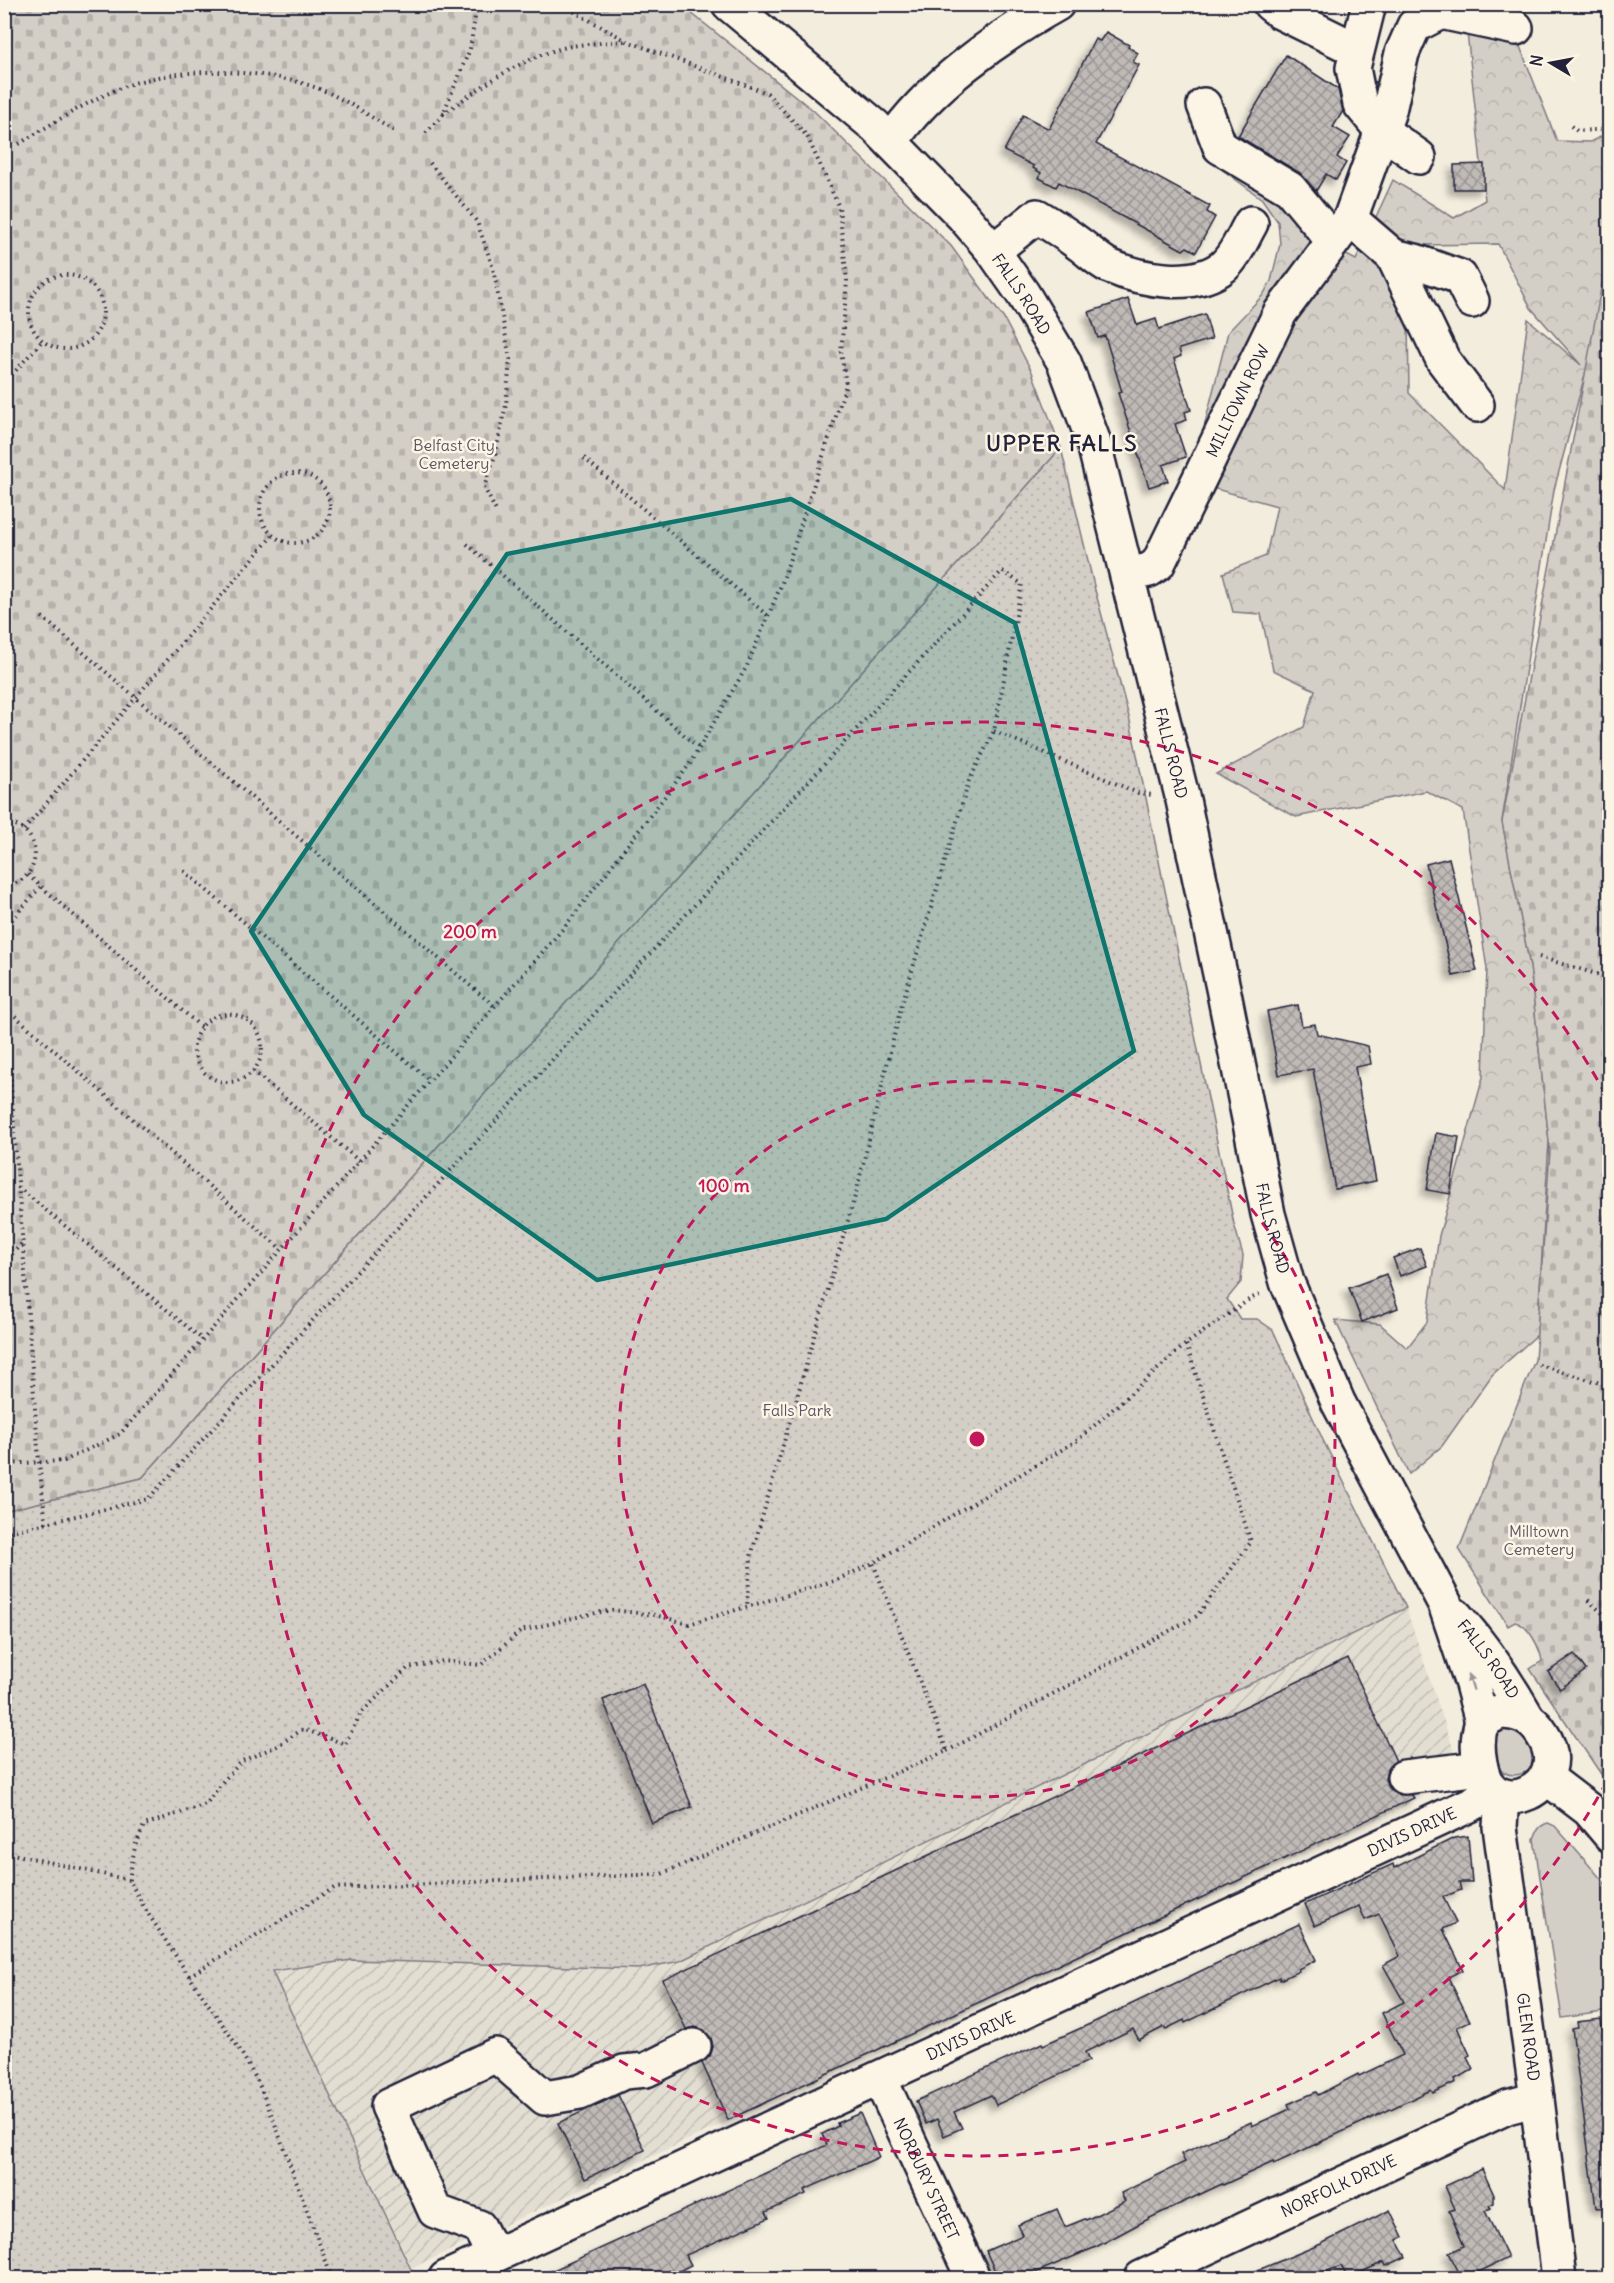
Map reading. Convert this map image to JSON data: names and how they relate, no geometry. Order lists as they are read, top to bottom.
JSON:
{
  "streets": {
    "main road": [
      "FALLS ROAD",
      "MILLTOWN ROW",
      "DIVIS DRIVE",
      "GLEN ROAD",
      "NORBURY STREET",
      "NORFOLK DRIVE"
    ]
  },
  "crossings": [
    ["FALLS ROAD", "MILLTOWN ROW"],
    ["FALLS ROAD", "DIVIS DRIVE"],
    ["FALLS ROAD", "GLEN ROAD"],
    ["DIVIS DRIVE", "GLEN ROAD"],
    ["DIVIS DRIVE", "NORBURY STREET"],
    ["GLEN ROAD", "NORFOLK DRIVE"]
  ],
  "districts": ["UPPER FALLS"],
  "parks": ["Belfast City Cemetery", "Falls Park", "Milltown Cemetery"],
  "north": "left",
  "rings": ["200 m", "100 m"]
}
